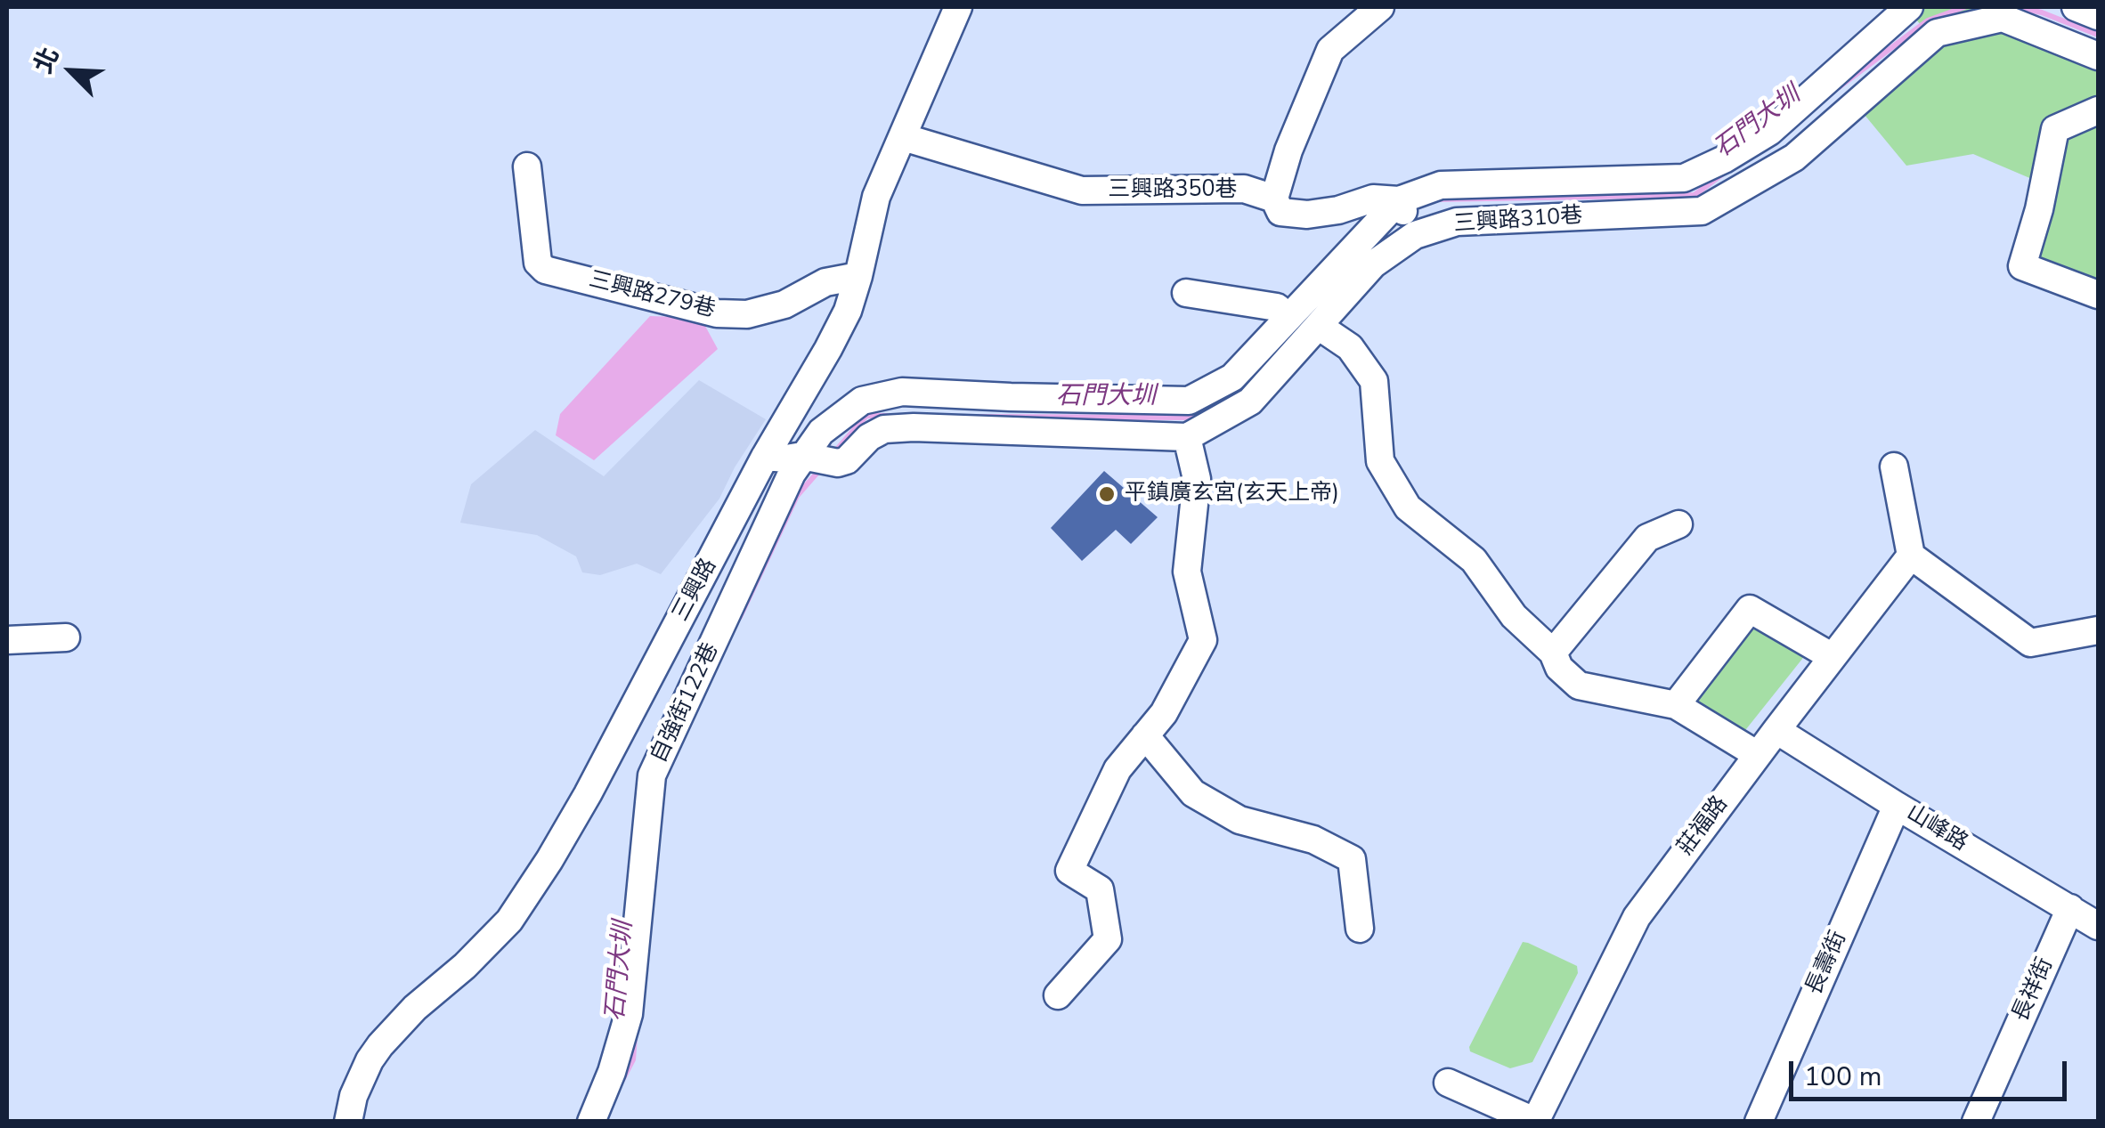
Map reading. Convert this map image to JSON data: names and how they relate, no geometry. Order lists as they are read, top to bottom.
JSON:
{
  "streets": {
    "street": [
      "三興路350巷",
      "三興路310巷",
      "三興路279巷",
      "三興路",
      "自強街122巷",
      "莊福路",
      "山峰路",
      "長壽街",
      "長祥街"
    ]
  },
  "crossings": [
    ["三興路350巷", "三興路310巷"],
    ["三興路350巷", "三興路"],
    ["三興路310巷", "自強街122巷"],
    ["三興路279巷", "三興路"],
    ["莊福路", "山峰路"],
    ["山峰路", "長壽街"],
    ["山峰路", "長祥街"]
  ],
  "water": ["石門大圳"],
  "places": ["平鎮廣玄宮(玄天上帝)"],
  "scale_bar": "100 m",
  "north": "top left"
}
